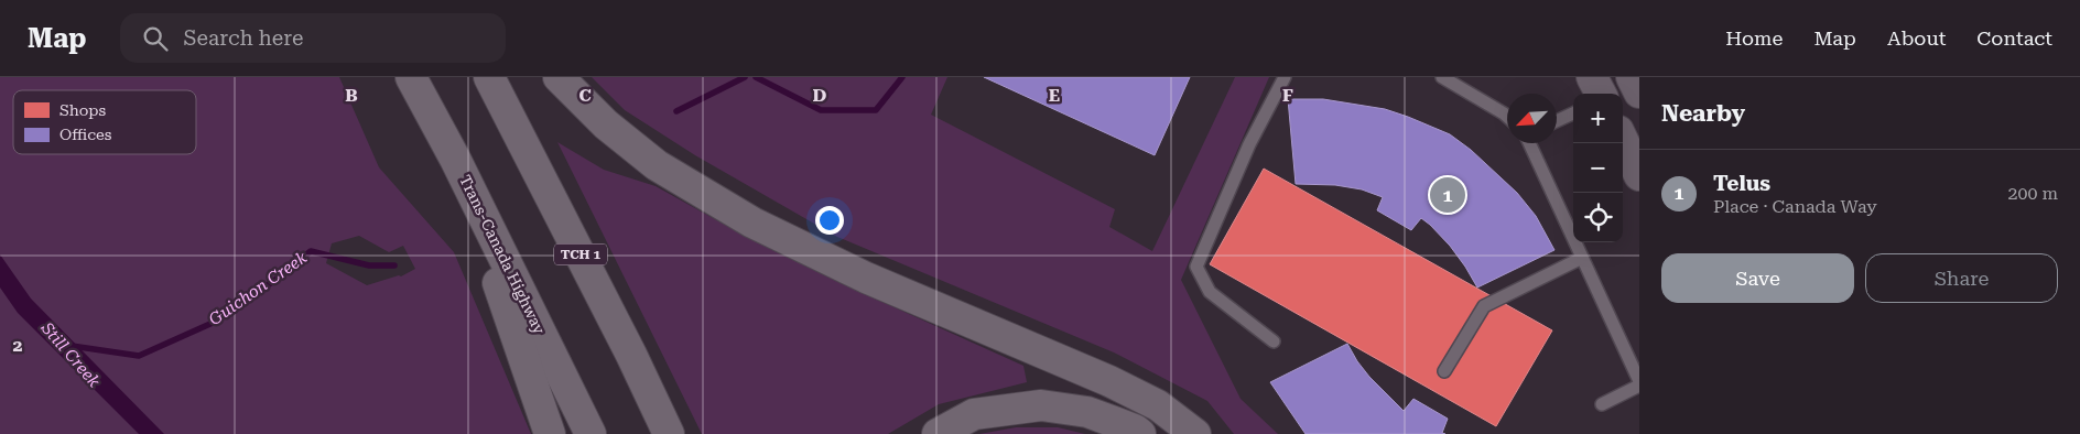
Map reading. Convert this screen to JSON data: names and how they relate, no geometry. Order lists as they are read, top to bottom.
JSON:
{
  "streets": {
    "highway": ["Trans-Canada Highway", "TCH 1"]
  },
  "water": ["Guichon Creek", "Still Creek"],
  "legend": ["Shops", "Offices"],
  "north": "bottom left",
  "page": {
    "header": "Map",
    "search": "Search here",
    "nav": [
      "Home",
      "Map",
      "About",
      "Contact"
    ],
    "heading": "Nearby",
    "map_buttons": ["+", "−"],
    "list": [
      {
        "mark": "1",
        "name": "Telus",
        "note": "Place · Canada Way",
        "value": "200 m"
      }
    ],
    "pins": "1",
    "buttons": ["Save", "Share"]
  },
  "grid": {
    "columns": [
      "B",
      "C",
      "D",
      "E",
      "F"
    ],
    "rows": ["2"]
  }
}
